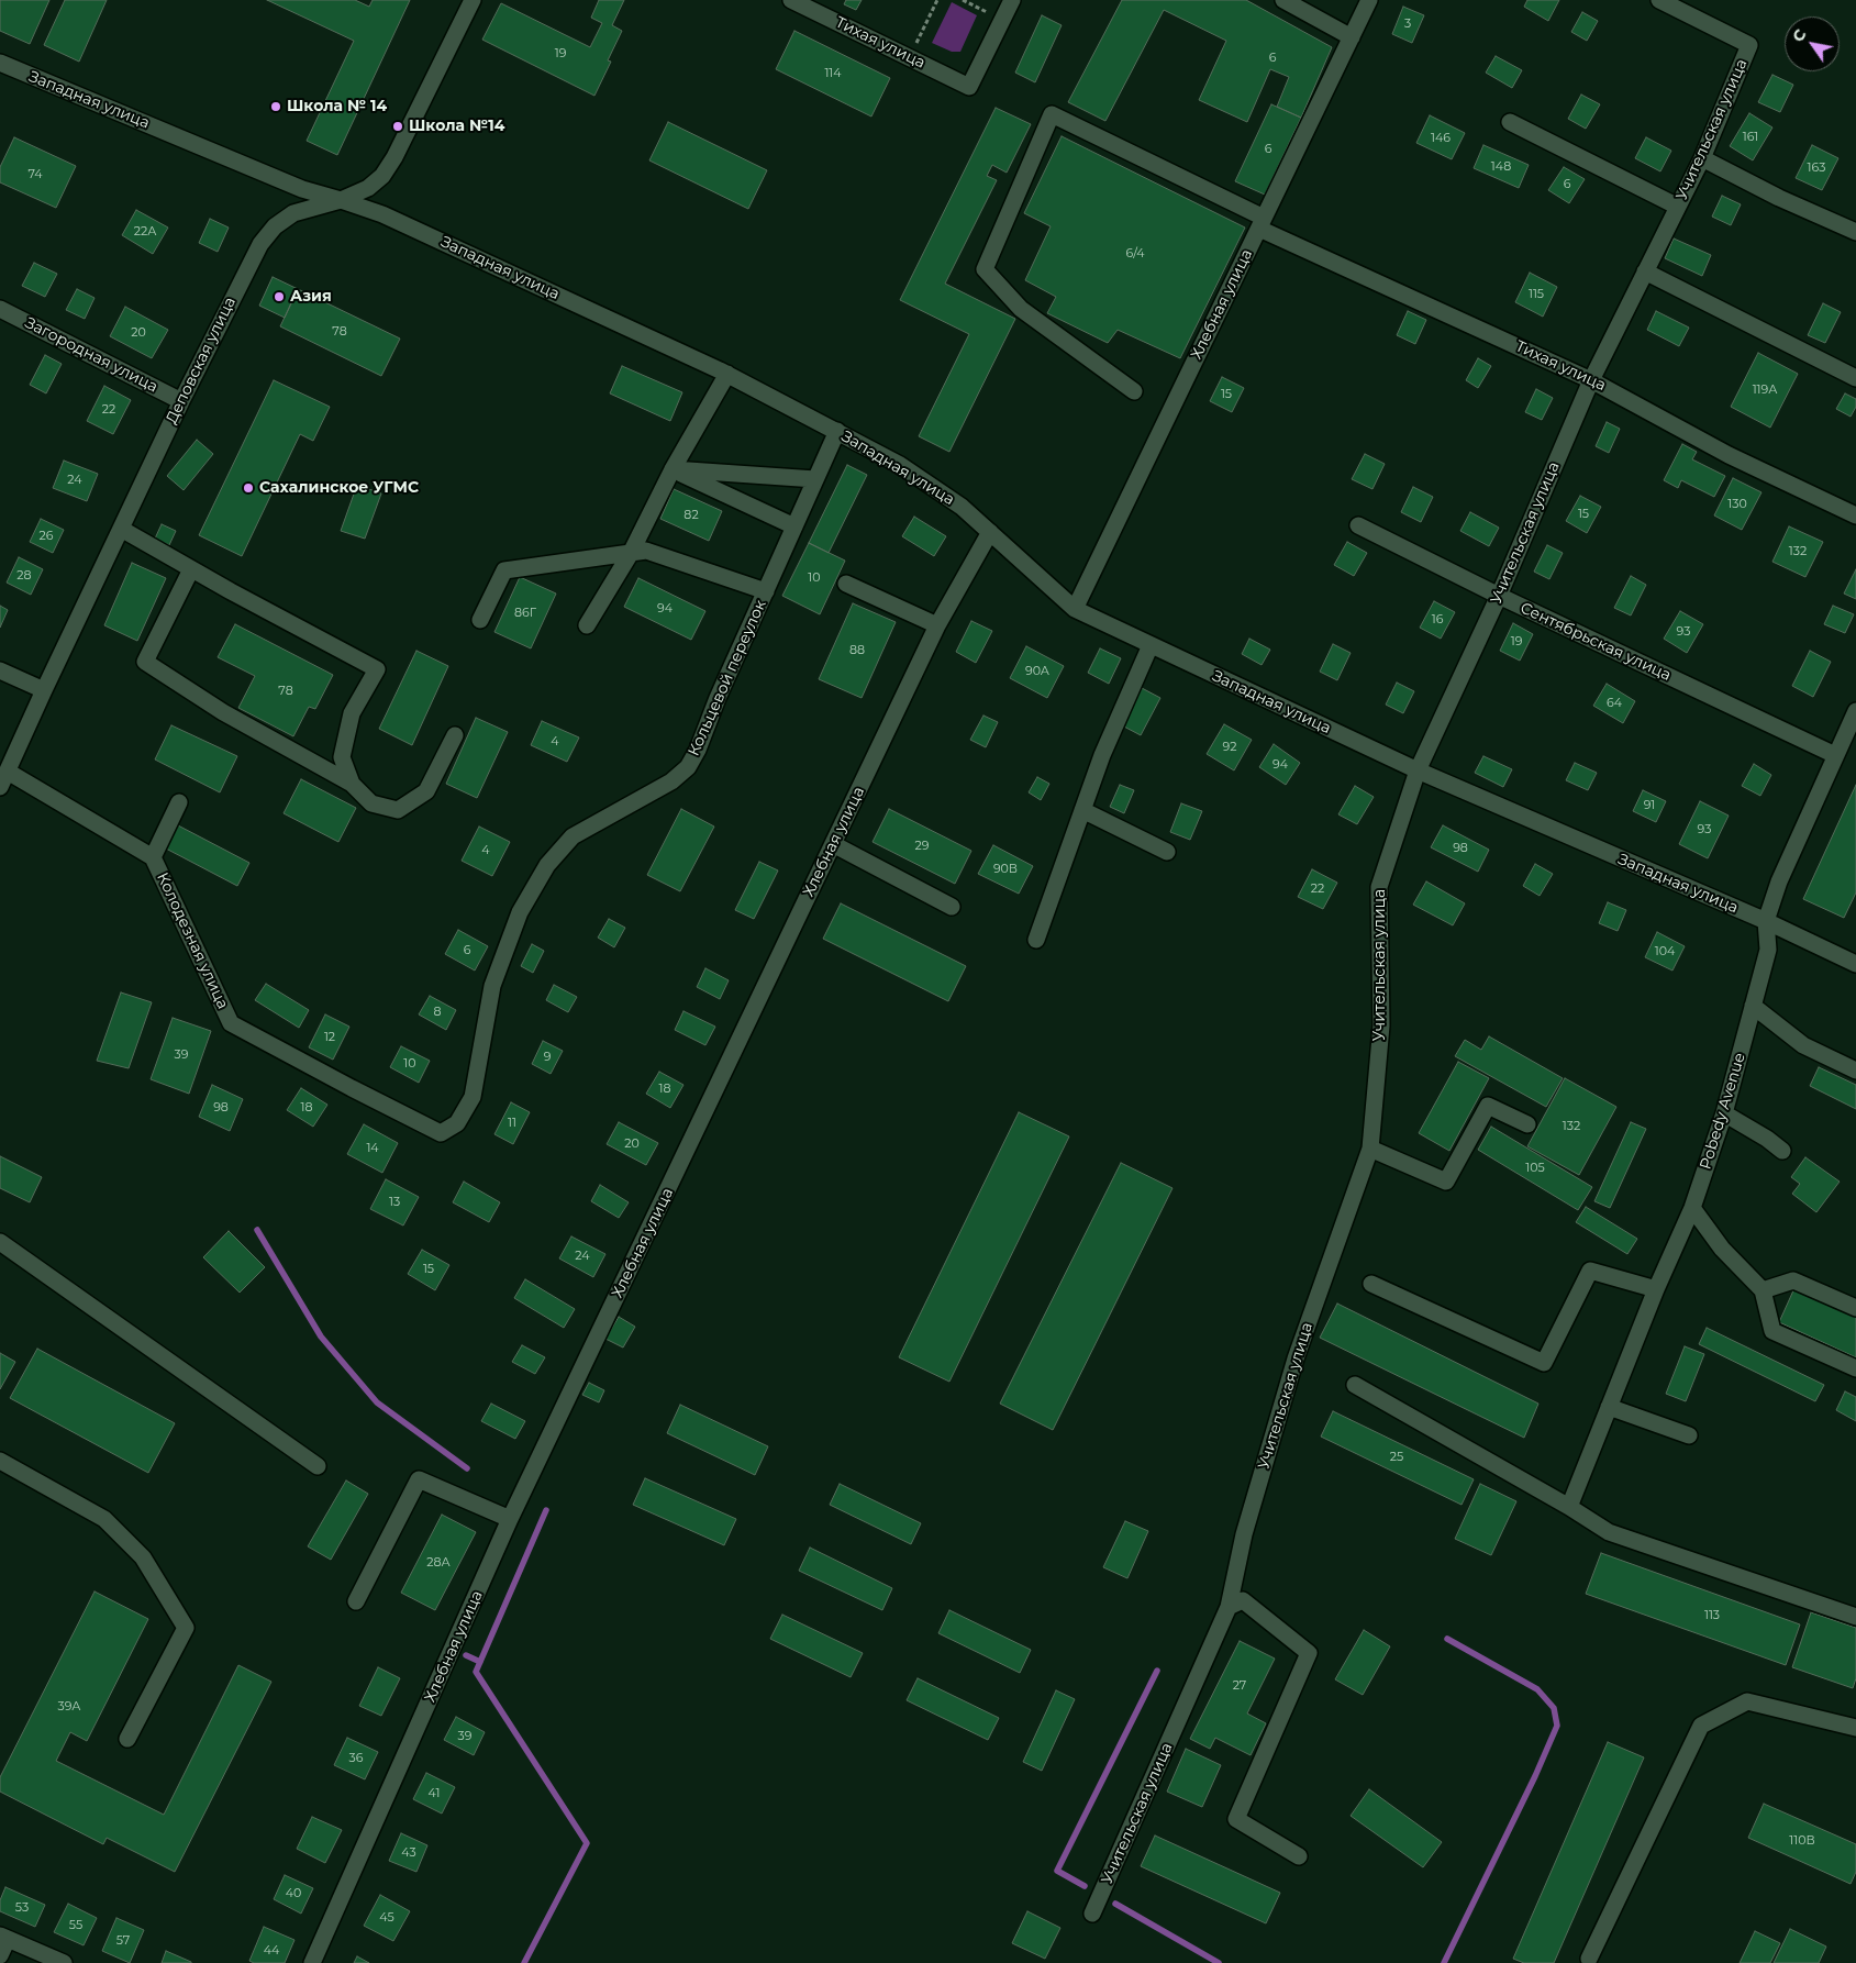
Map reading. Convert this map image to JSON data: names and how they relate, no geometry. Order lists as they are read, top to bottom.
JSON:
{
  "streets": {
    "street": [
      "Тихая улица",
      "Западная улица",
      "Учительская улица",
      "Хлебная улица",
      "Загородная улица",
      "Деповская улица",
      "Сентябрьская улица",
      "Кольцевой переулок",
      "Колодезная улица",
      "Pobedy Avenue"
    ]
  },
  "crossings": [
    ["Тихая улица", "Учительская улица"],
    ["Тихая улица", "Хлебная улица"],
    ["Западная улица", "Учительская улица"],
    ["Западная улица", "Хлебная улица"],
    ["Западная улица", "Деповская улица"],
    ["Западная улица", "Кольцевой переулок"],
    ["Западная улица", "Pobedy Avenue"],
    ["Учительская улица", "Сентябрьская улица"],
    ["Загородная улица", "Деповская улица"],
    ["Деповская улица", "Колодезная улица"],
    ["Сентябрьская улица", "Pobedy Avenue"],
    ["Кольцевой переулок", "Колодезная улица"]
  ],
  "places": [
    "Школа № 14",
    "Школа №14",
    "Азия",
    "Сахалинское УГМС"
  ],
  "house_numbers": [
    "3",
    "19",
    "6",
    "114",
    "161",
    "146",
    "6",
    "148",
    "163",
    "74",
    "6",
    "22А",
    "6/4",
    "115",
    "78",
    "20",
    "119А",
    "15",
    "22",
    "24",
    "130",
    "15",
    "82",
    "26",
    "132",
    "28",
    "10",
    "94",
    "86Г",
    "16",
    "93",
    "19",
    "88",
    "90А",
    "78",
    "64",
    "4",
    "92",
    "94",
    "91",
    "93",
    "29",
    "98",
    "4",
    "90В",
    "22",
    "6",
    "104",
    "8",
    "12",
    "39",
    "9",
    "10",
    "18",
    "98",
    "18",
    "11",
    "132",
    "20",
    "14",
    "105",
    "13",
    "24",
    "15",
    "25",
    "28А",
    "113",
    "27",
    "39А",
    "39",
    "36",
    "41",
    "110В",
    "43",
    "40",
    "53",
    "45",
    "55",
    "57",
    "44"
  ],
  "north": "top left"
}
